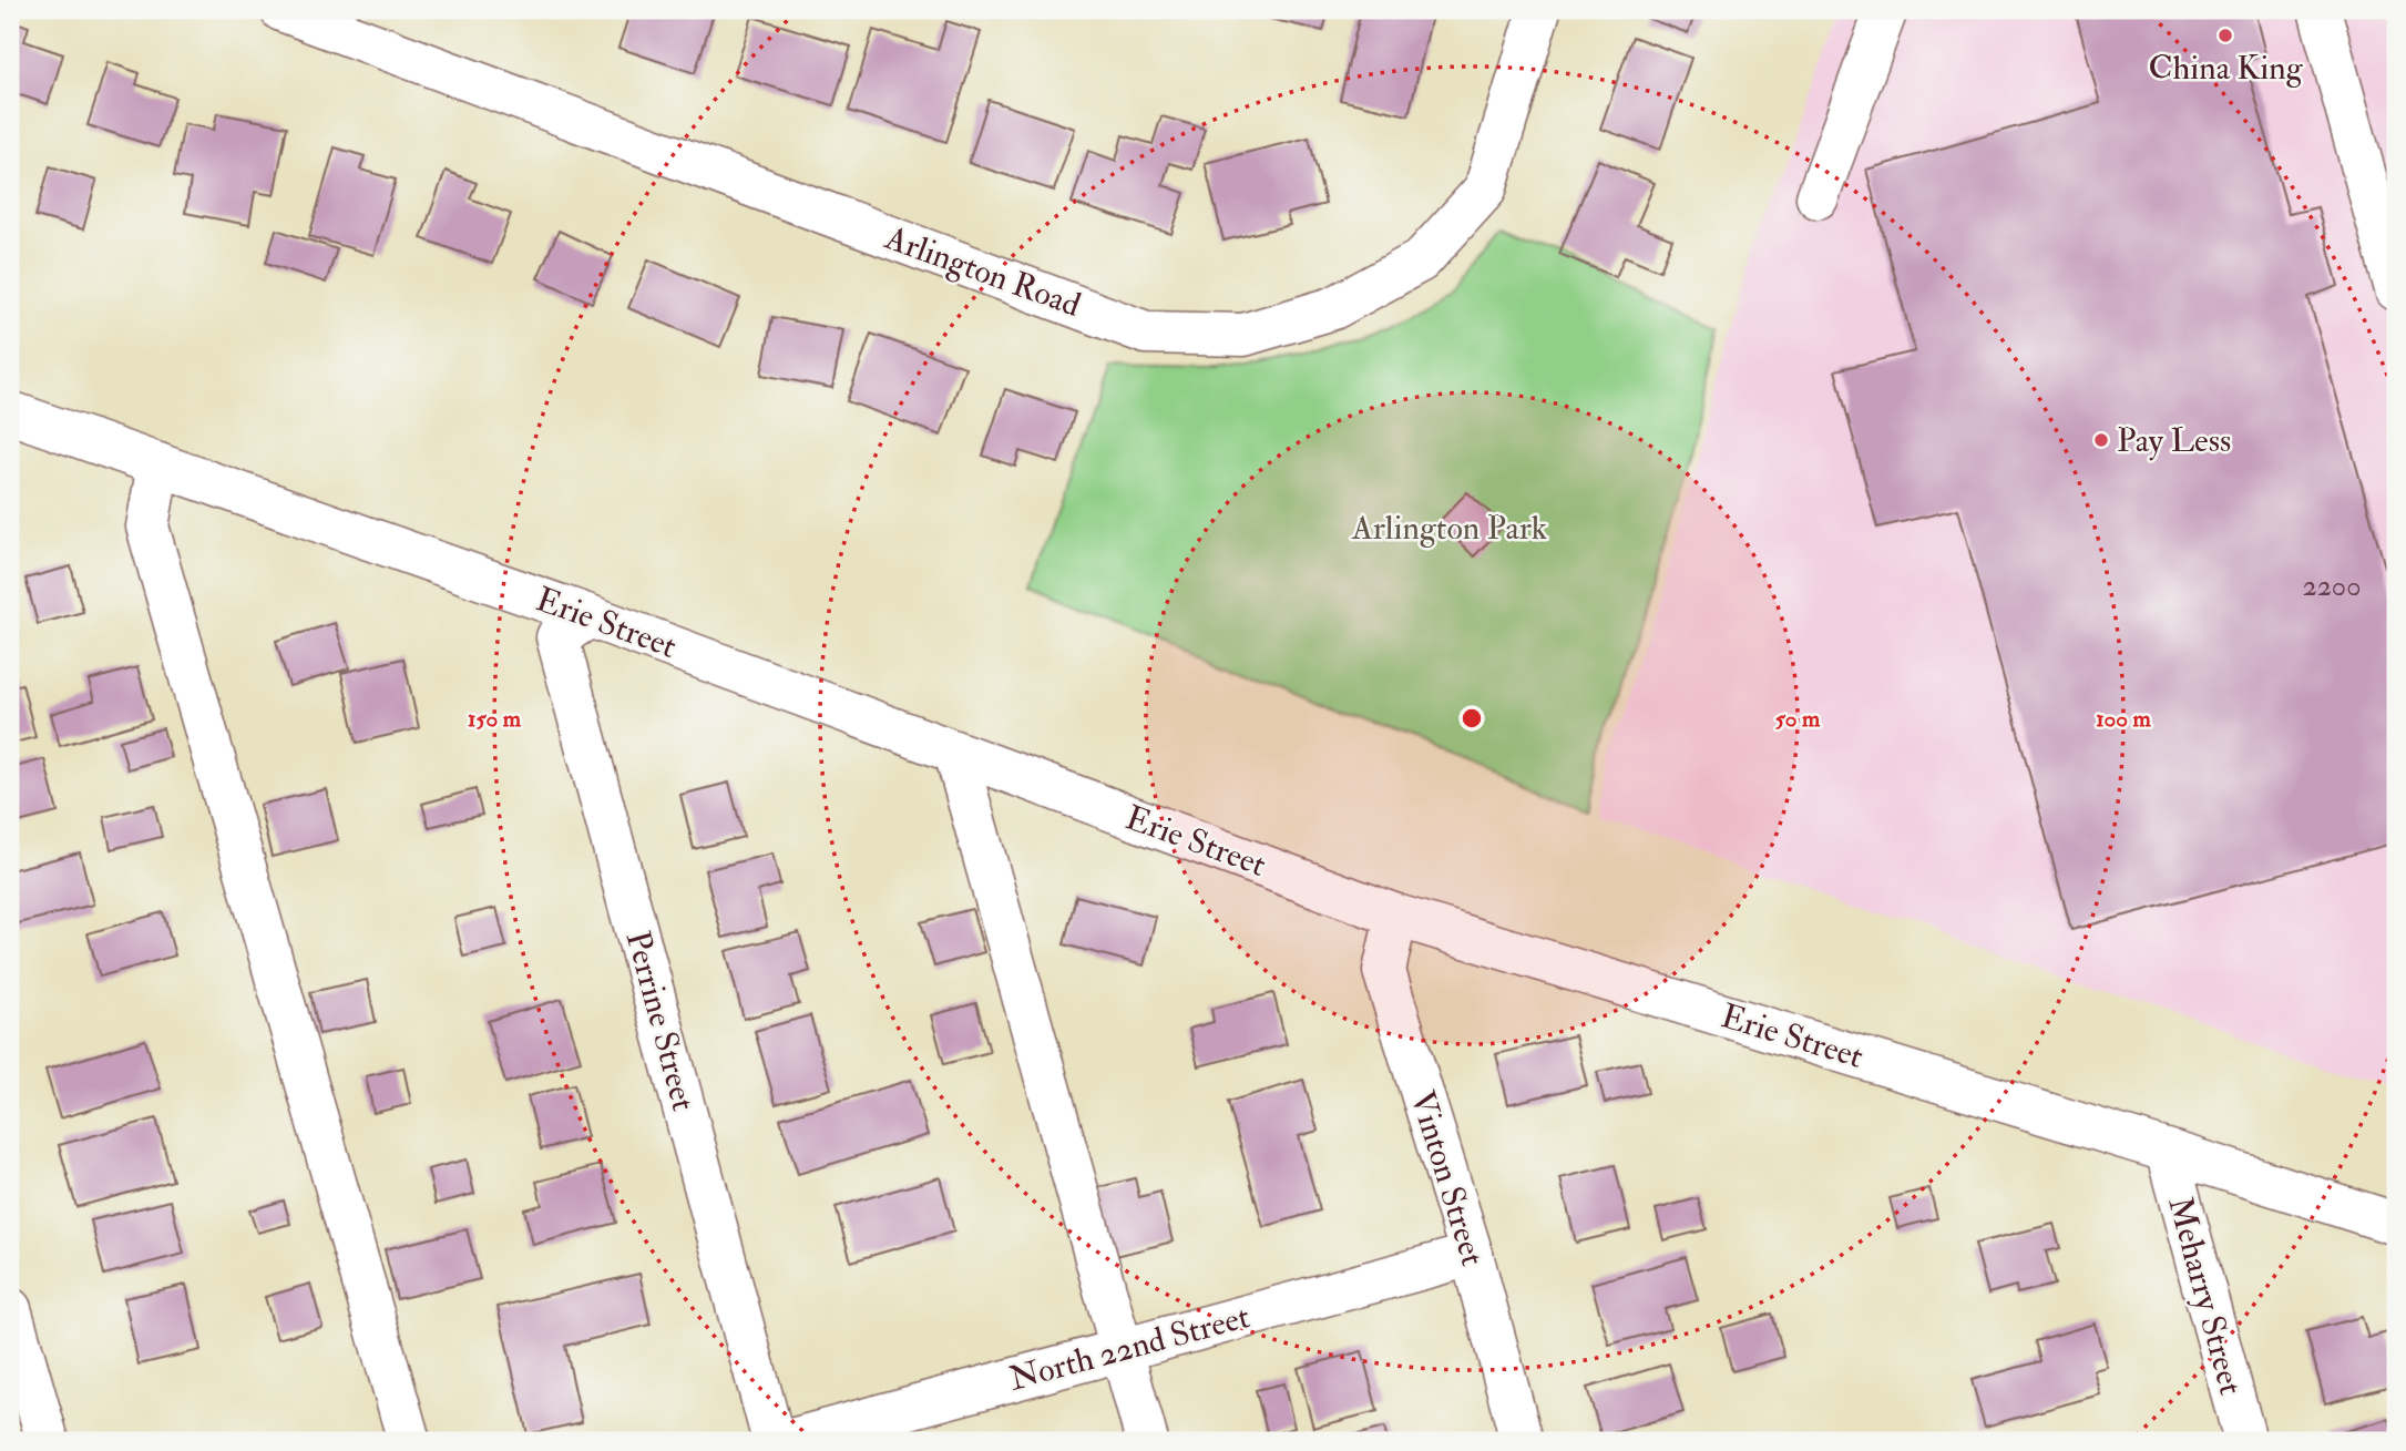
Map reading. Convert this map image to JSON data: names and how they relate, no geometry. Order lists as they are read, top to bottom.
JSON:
{
  "streets": {
    "street": [
      "Arlington Road",
      "Erie Street",
      "Perrine Street",
      "Vinton Street",
      "Meharry Street",
      "North 22nd Street"
    ]
  },
  "crossings": [
    ["Erie Street", "Perrine Street"],
    ["Erie Street", "Vinton Street"],
    ["Erie Street", "Meharry Street"],
    ["Vinton Street", "North 22nd Street"]
  ],
  "parks": ["Arlington Park"],
  "places": ["China King", "Pay Less"],
  "house_numbers": ["2200"],
  "rings": ["50 m", "100 m", "150 m"]
}
